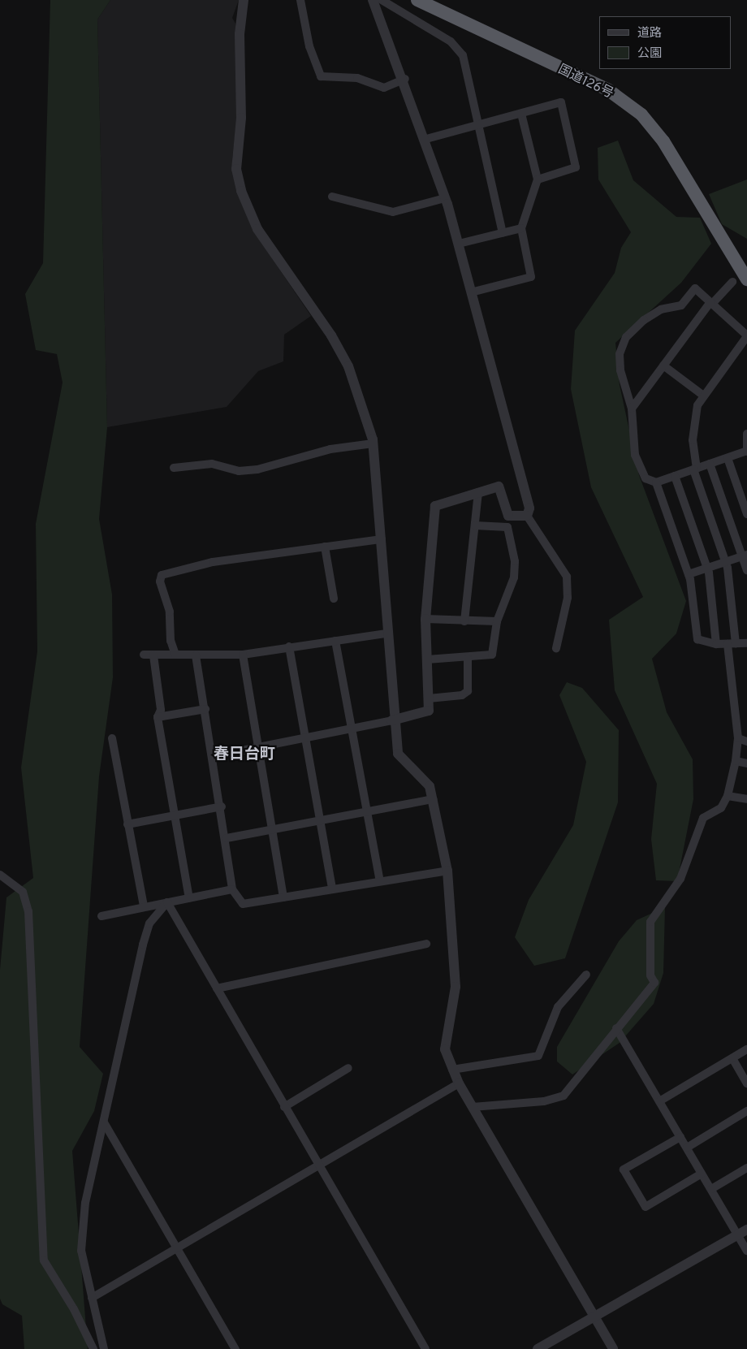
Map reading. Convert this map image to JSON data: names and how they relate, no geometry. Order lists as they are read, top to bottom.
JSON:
{
  "streets": {
    "highway": ["国道126号"]
  },
  "districts": ["春日台町"],
  "legend": ["道路", "公園"]
}
